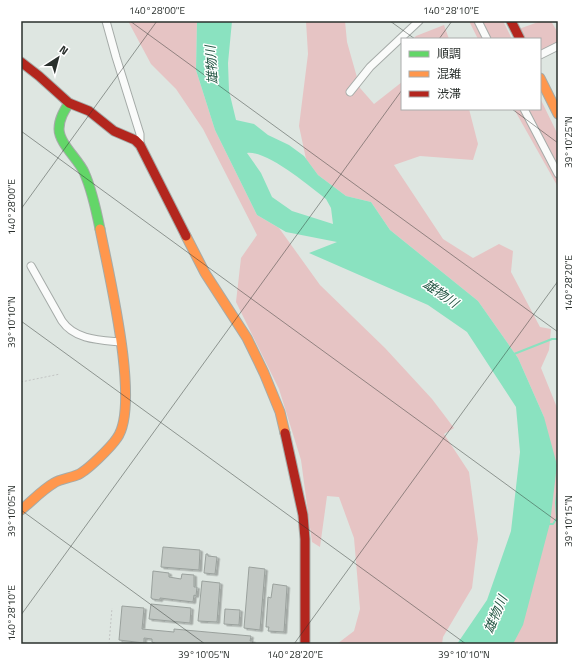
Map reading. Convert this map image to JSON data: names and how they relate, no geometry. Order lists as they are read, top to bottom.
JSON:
{
  "water": ["雄物川"],
  "legend": ["順調", "混雑", "渋滞"],
  "north": "top right",
  "coordinates": [
    "140°28'00\"E",
    "140°28'10\"E",
    "39°10'25\"N",
    "140°28'20\"E",
    "39°10'10\"N",
    "39°10'05\"N",
    "39°10'15\"N"
  ]
}
